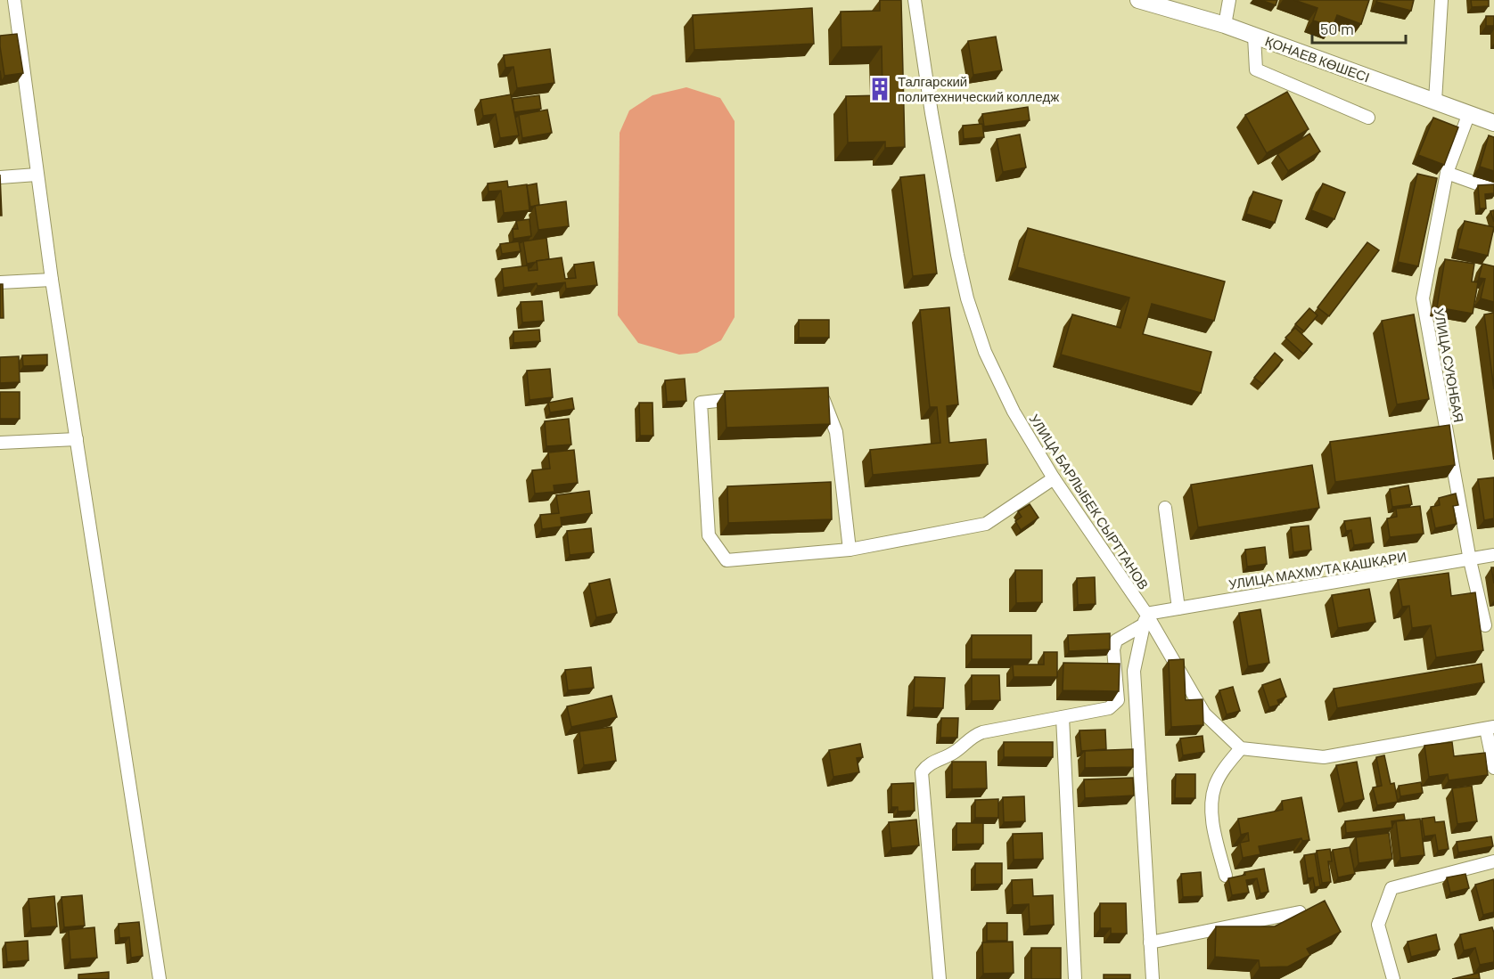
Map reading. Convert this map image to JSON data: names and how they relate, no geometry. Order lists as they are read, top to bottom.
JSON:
{
  "streets": {
    "main road": ["ҚОНАЕВ КӨШЕСІ"],
    "street": ["УЛИЦА СУЮНБАЯ", "УЛИЦА БАРЛЫБЕК СЫРТТАНОВ", "УЛИЦА МАХМУТА КАШКАРИ"]
  },
  "crossings": [
    ["ҚОНАЕВ КӨШЕСІ", "УЛИЦА СУЮНБАЯ"],
    ["УЛИЦА СУЮНБАЯ", "УЛИЦА МАХМУТА КАШКАРИ"],
    ["УЛИЦА БАРЛЫБЕК СЫРТТАНОВ", "УЛИЦА МАХМУТА КАШКАРИ"]
  ],
  "places": {
    "building": ["Талгарский политехнический колледж"]
  },
  "scale_bar": "50 m"
}
